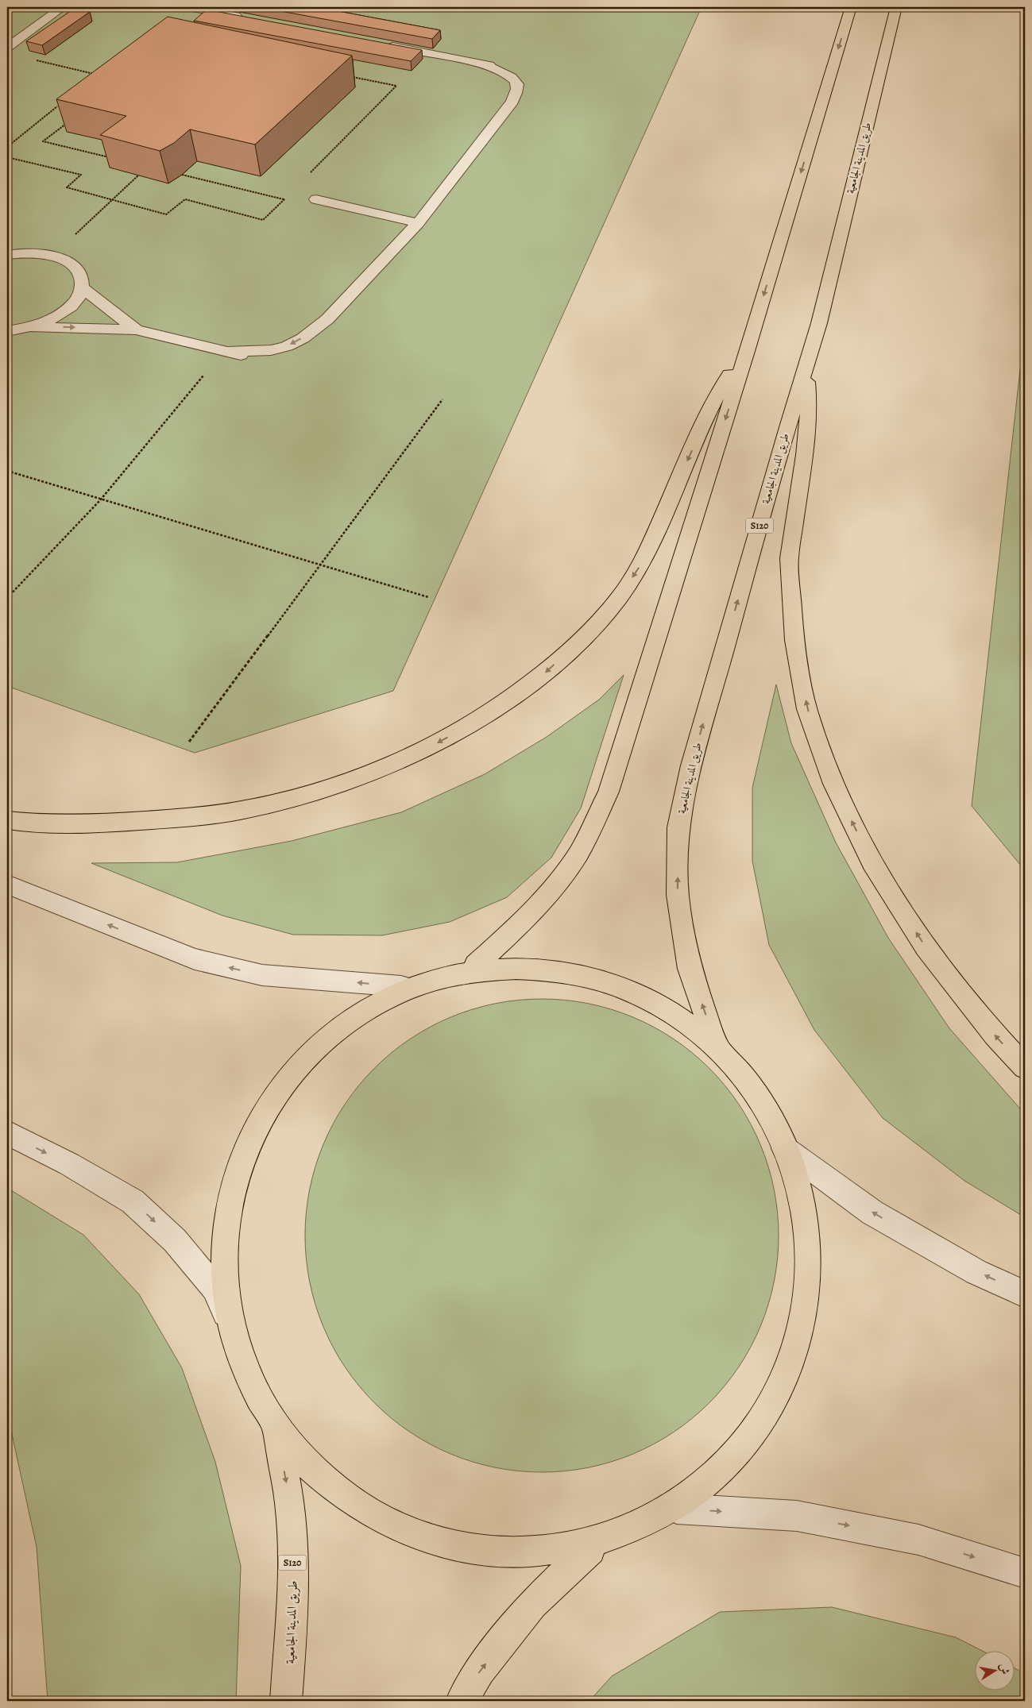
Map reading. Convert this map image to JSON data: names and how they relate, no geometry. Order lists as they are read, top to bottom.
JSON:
{
  "streets": {
    "main road": ["طريق المدينة الجامعية", "S120"]
  },
  "north": "right"
}
